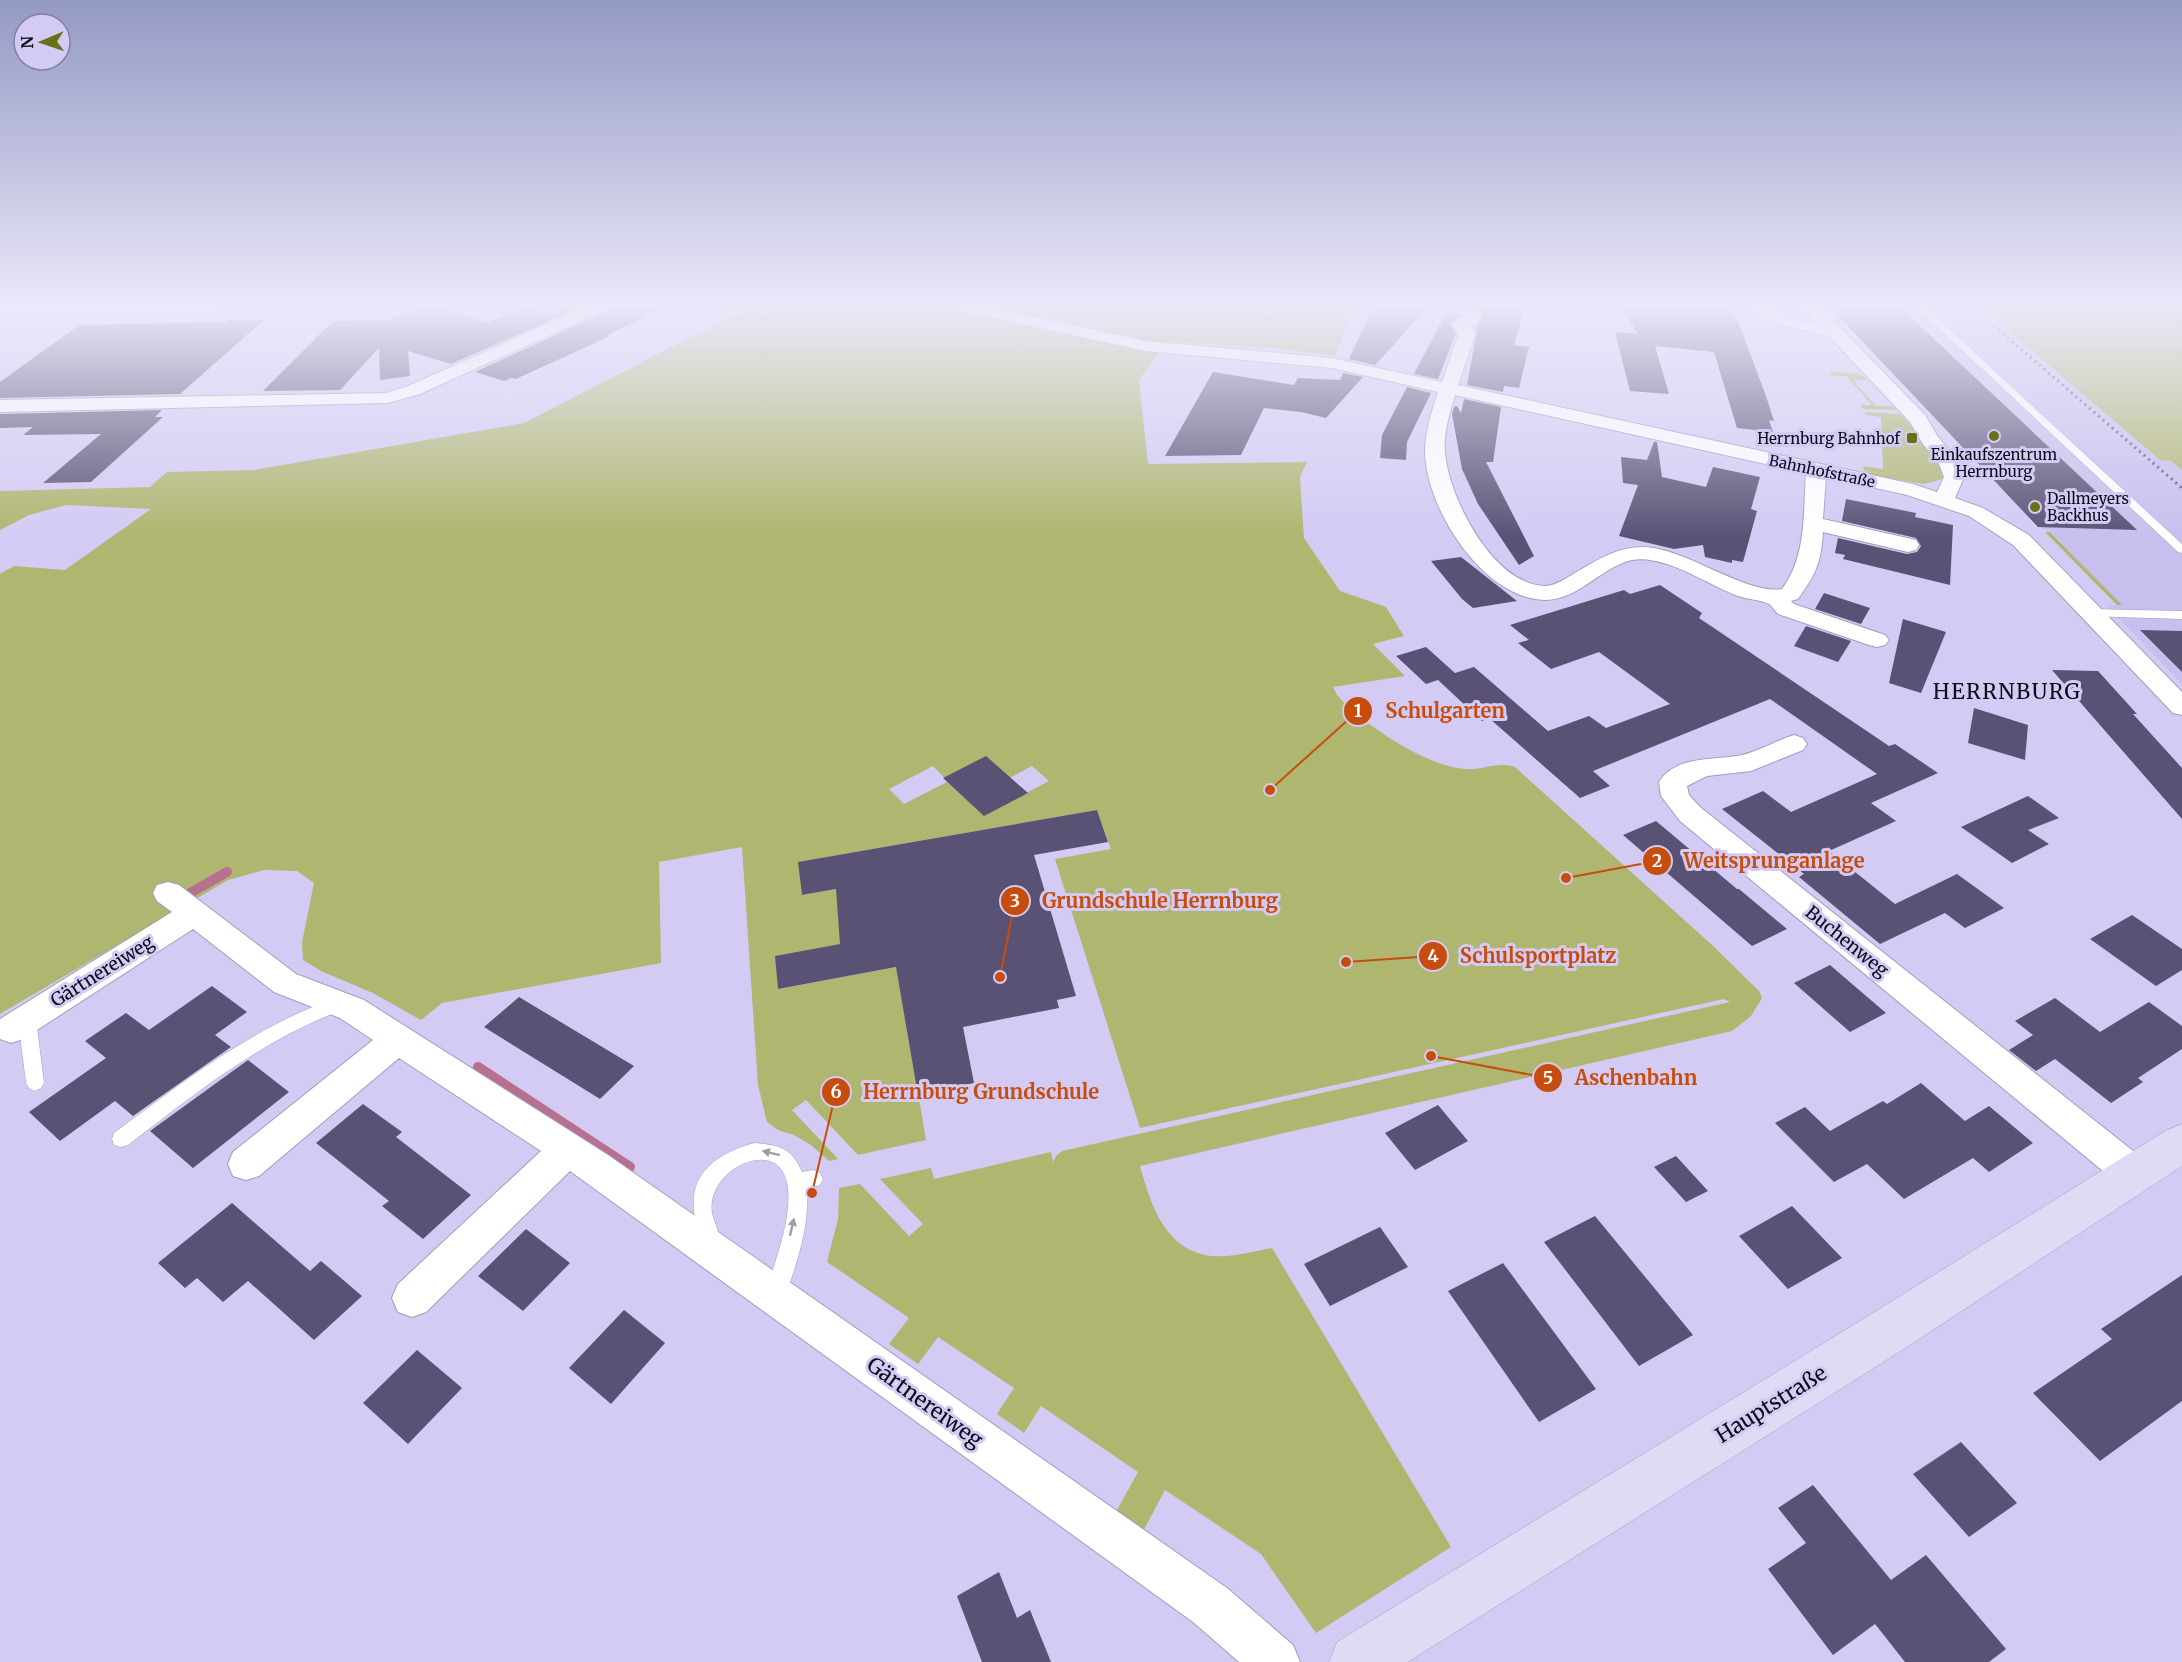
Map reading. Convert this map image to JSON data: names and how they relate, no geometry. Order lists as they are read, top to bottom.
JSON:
{
  "streets": {
    "main road": ["Hauptstraße"],
    "street": ["Bahnhofstraße", "Buchenweg", "Gärtnereiweg"]
  },
  "crossings": [
    ["Buchenweg", "Hauptstraße"]
  ],
  "districts": ["HERRNBURG"],
  "places": {
    "other": [
      "Einkaufszentrum Herrnburg",
      "Dallmeyers Backhus",
      "Schulgarten",
      "Weitsprunganlage",
      "Schulsportplatz",
      "Grundschule Herrnburg",
      "Aschenbahn",
      "Herrnburg Grundschule"
    ],
    "transit": ["Herrnburg Bahnhof"]
  },
  "north": "left"
}
